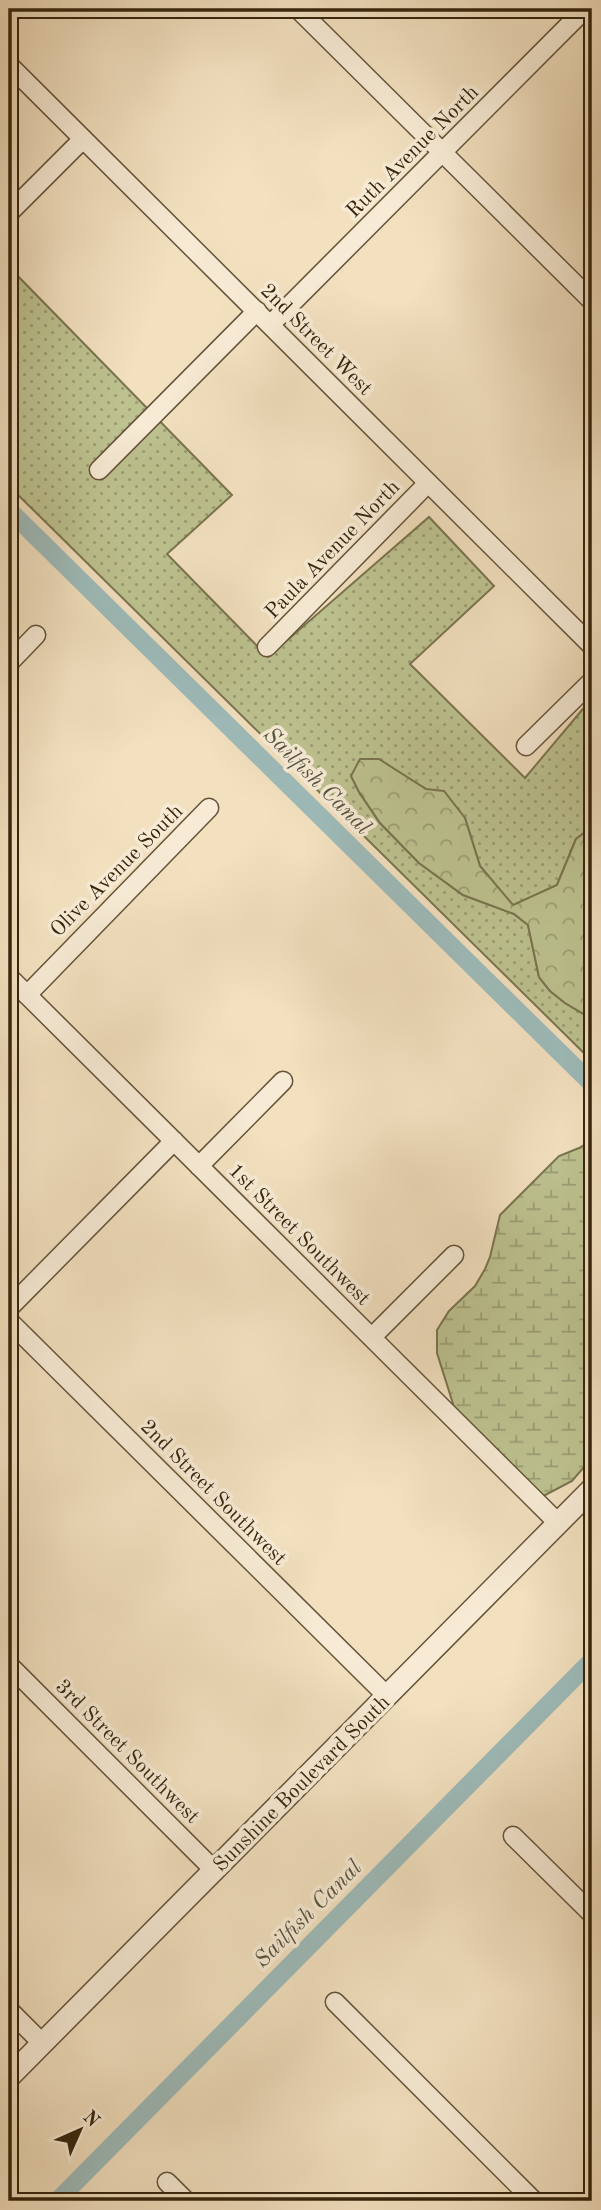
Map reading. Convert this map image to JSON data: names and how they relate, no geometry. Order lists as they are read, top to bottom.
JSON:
{
  "streets": {
    "street": [
      "Ruth Avenue North",
      "2nd Street West",
      "Paula Avenue North",
      "Olive Avenue South",
      "1st Street Southwest",
      "2nd Street Southwest",
      "3rd Street Southwest",
      "Sunshine Boulevard South"
    ]
  },
  "crossings": [
    ["Ruth Avenue North", "2nd Street West"],
    ["2nd Street West", "Paula Avenue North"],
    ["Olive Avenue South", "1st Street Southwest"],
    ["1st Street Southwest", "Sunshine Boulevard South"],
    ["2nd Street Southwest", "Sunshine Boulevard South"],
    ["3rd Street Southwest", "Sunshine Boulevard South"]
  ],
  "water": ["Sailfish Canal"],
  "north": "top right"
}
